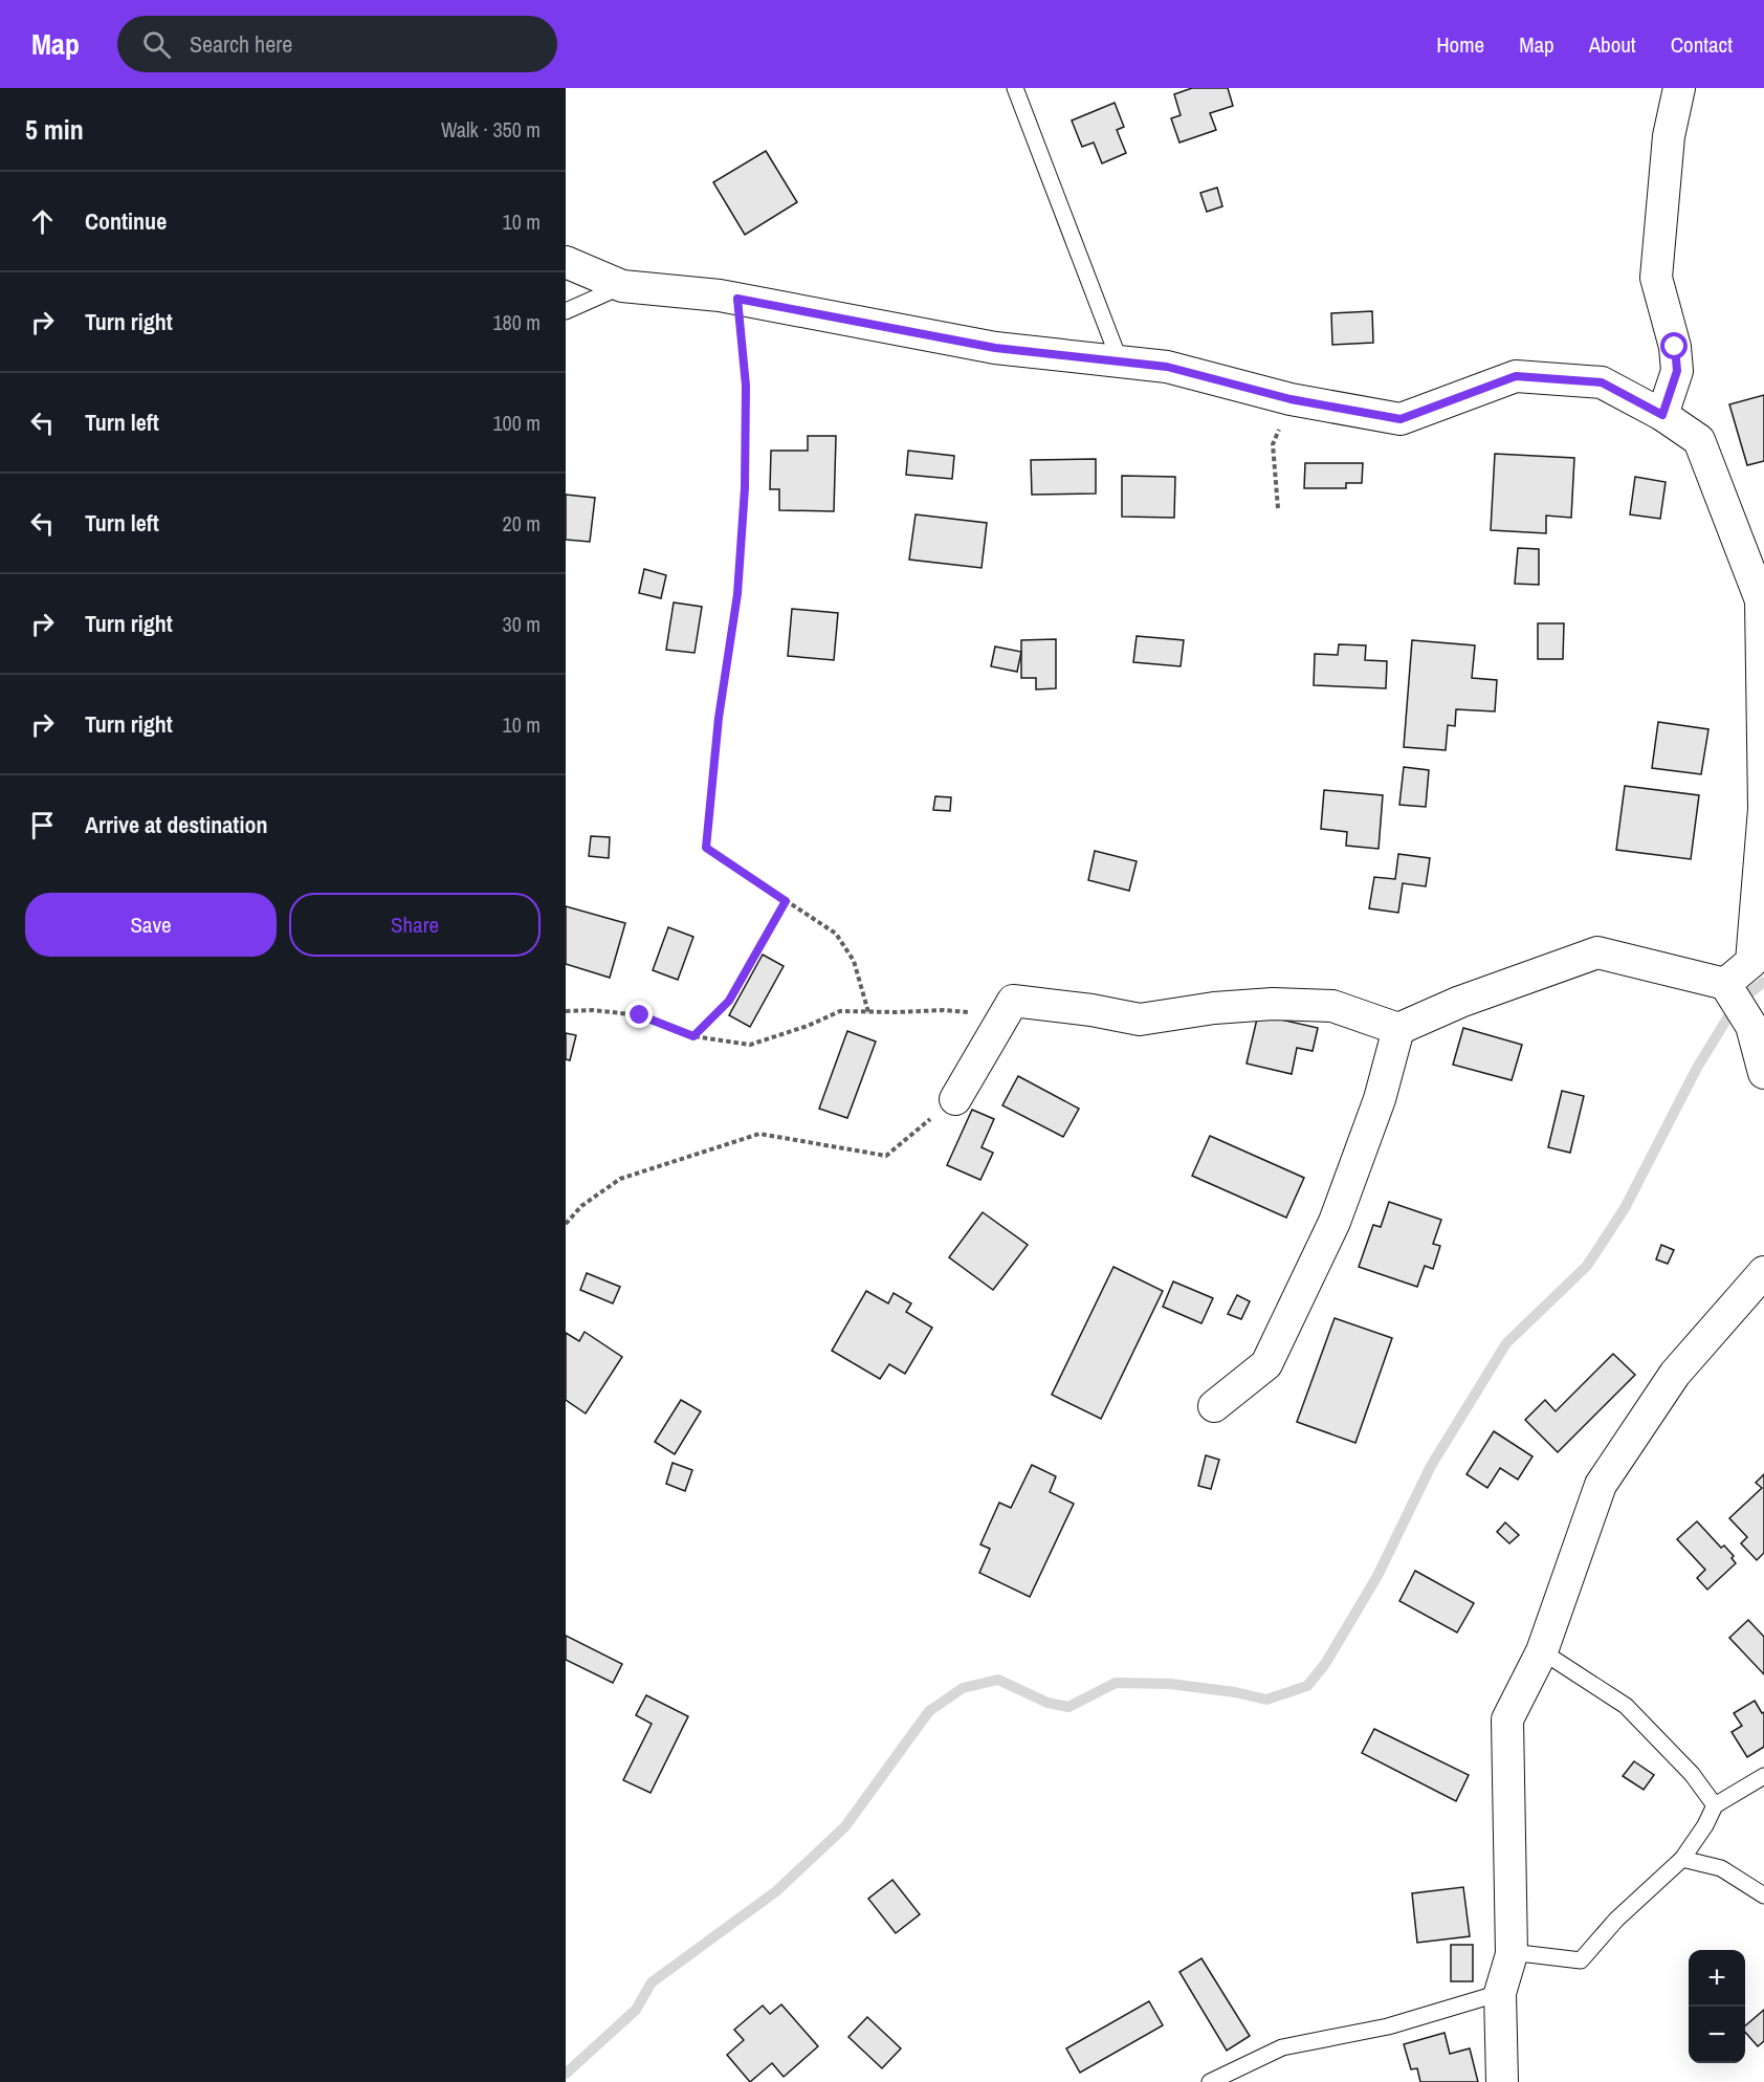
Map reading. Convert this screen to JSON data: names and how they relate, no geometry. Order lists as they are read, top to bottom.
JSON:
{
  "page": {
    "header": "Map",
    "search": "Search here",
    "nav": [
      "Home",
      "Map",
      "About",
      "Contact"
    ],
    "heading": ["5 min", "Walk · 350 m"],
    "list": [
      ["Continue", "10 m"],
      ["Turn right", "180 m"],
      ["Turn left", "100 m"],
      ["Turn left", "20 m"],
      ["Turn right", "30 m"],
      ["Turn right", "10 m"],
      "Arrive at destination"
    ],
    "buttons": ["Save", "Share"],
    "map_buttons": ["+", "−"]
  }
}
